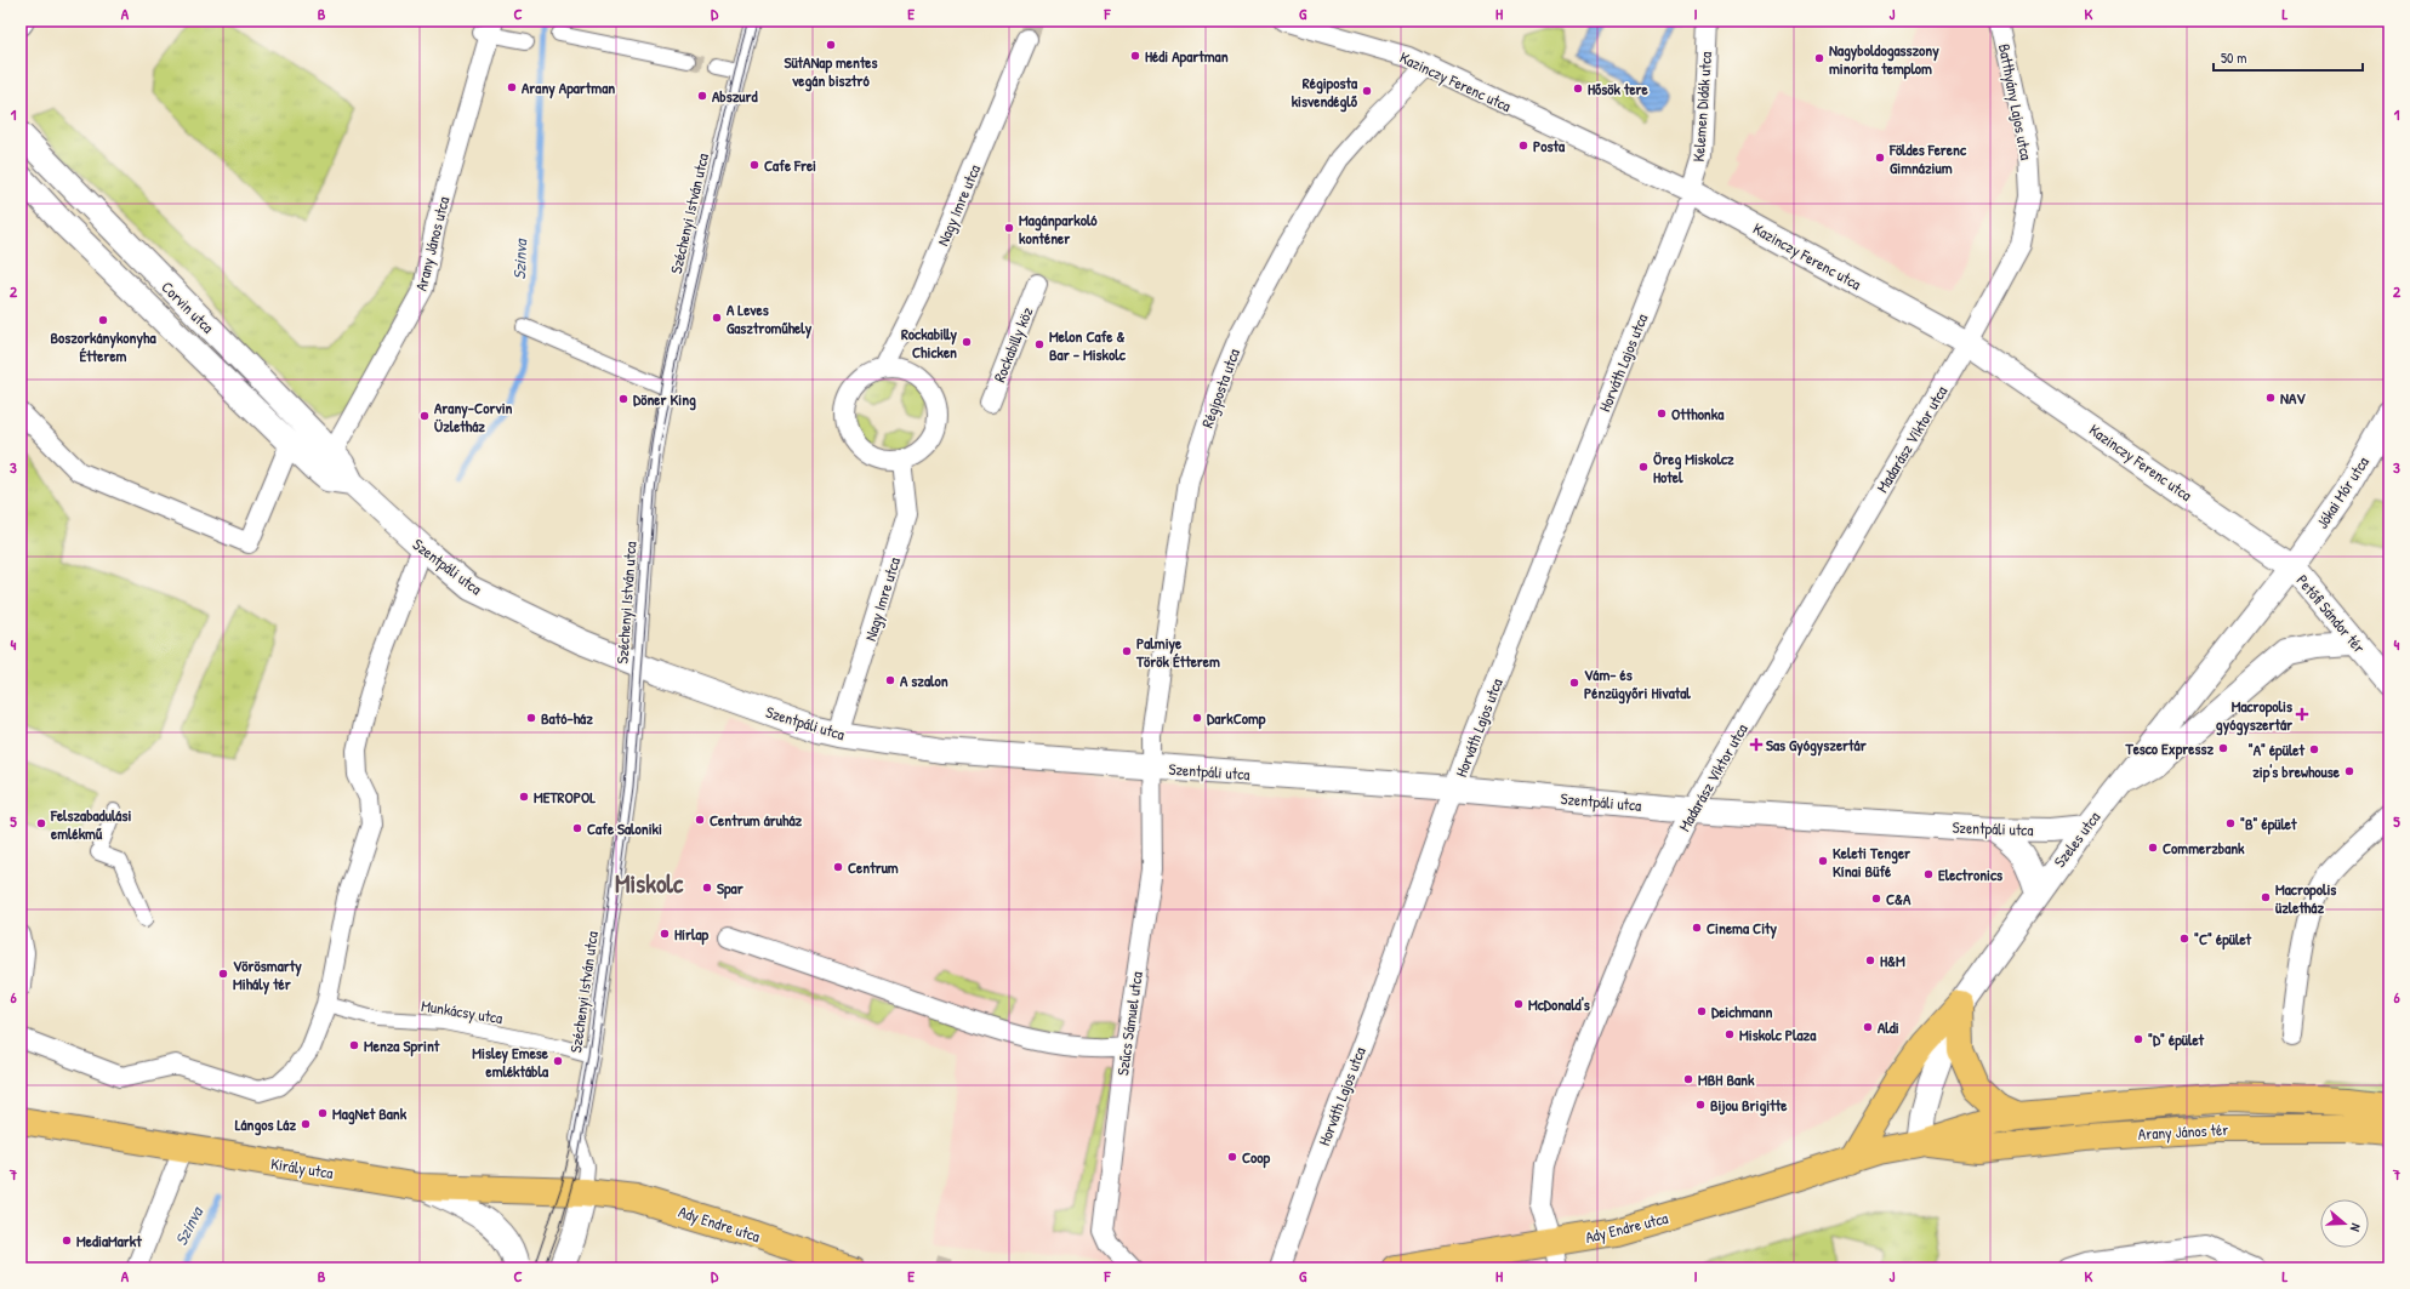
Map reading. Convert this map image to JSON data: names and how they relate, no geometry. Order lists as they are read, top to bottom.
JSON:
{
  "streets": {
    "main road": ["Arany János tér", "Király utca", "Ady Endre utca"],
    "street": [
      "Kazinczy Ferenc utca",
      "Batthyány Lajos utca",
      "Kelemen Didák utca",
      "Nagy Imre utca",
      "Széchenyi István utca",
      "Arany János utca",
      "Corvin utca",
      "Rockabilly köz",
      "Horváth Lajos utca",
      "Régiposta utca",
      "Madarász Viktor utca",
      "Jókai Mór utca",
      "Szentpáli utca",
      "Petőfi Sándor tér",
      "Szeles utca",
      "Munkácsy utca",
      "Szűcs Sámuel utca"
    ]
  },
  "crossings": [
    ["Kazinczy Ferenc utca", "Batthyány Lajos utca"],
    ["Kazinczy Ferenc utca", "Kelemen Didák utca"],
    ["Kazinczy Ferenc utca", "Horváth Lajos utca"],
    ["Kazinczy Ferenc utca", "Régiposta utca"],
    ["Kazinczy Ferenc utca", "Madarász Viktor utca"],
    ["Kazinczy Ferenc utca", "Jókai Mór utca"],
    ["Kazinczy Ferenc utca", "Petőfi Sándor tér"],
    ["Kazinczy Ferenc utca", "Szeles utca"],
    ["Batthyány Lajos utca", "Madarász Viktor utca"],
    ["Kelemen Didák utca", "Horváth Lajos utca"],
    ["Nagy Imre utca", "Szentpáli utca"],
    ["Széchenyi István utca", "Szentpáli utca"],
    ["Széchenyi István utca", "Munkácsy utca"],
    ["Széchenyi István utca", "Király utca"],
    ["Széchenyi István utca", "Ady Endre utca"],
    ["Arany János utca", "Corvin utca"],
    ["Corvin utca", "Szentpáli utca"],
    ["Horváth Lajos utca", "Szentpáli utca"],
    ["Régiposta utca", "Szentpáli utca"],
    ["Régiposta utca", "Szűcs Sámuel utca"],
    ["Madarász Viktor utca", "Szentpáli utca"],
    ["Madarász Viktor utca", "Ady Endre utca"],
    ["Jókai Mór utca", "Petőfi Sándor tér"],
    ["Jókai Mór utca", "Szeles utca"],
    ["Szentpáli utca", "Szeles utca"],
    ["Szentpáli utca", "Szűcs Sámuel utca"],
    ["Petőfi Sándor tér", "Szeles utca"],
    ["Szeles utca", "Arany János tér"],
    ["Szeles utca", "Ady Endre utca"],
    ["Arany János tér", "Ady Endre utca"],
    ["Király utca", "Ady Endre utca"]
  ],
  "districts": ["Miskolc"],
  "water": ["Szinva"],
  "places": {
    "other": [
      "SütANap mentes vegán bisztró",
      "Hédi Apartman",
      "Nagyboldogasszony minorita templom",
      "Arany Apartman",
      "Hősök tere",
      "Régiposta kisvendéglő",
      "Abszurd",
      "Posta",
      "Földes Ferenc Gimnázium",
      "Cafe Frei",
      "Magánparkoló konténer",
      "A Leves Gasztroműhely",
      "Boszorkánykonyha Étterem",
      "Rockabilly Chicken",
      "Melon Cafe & Bar - Miskolc",
      "NAV",
      "Döner King",
      "Otthonka",
      "Arany-Corvin Üzletház",
      "Öreg Miskolcz Hotel",
      "Palmiye Török Étterem",
      "A szalon",
      "Vám- és Pénzügyőri Hivatal",
      "Bató-ház",
      "DarkComp",
      "Tesco Expressz",
      "\"A\" épület",
      "zip's brewhouse",
      "METROPOL",
      "Centrum áruház",
      "Felszabadulási emlékmű",
      "\"B\" épület",
      "Cafe Saloniki",
      "Commerzbank",
      "Keleti Tenger Kínai Büfé",
      "Centrum",
      "Electronics",
      "Spar",
      "Macropolis üzletház",
      "C&A",
      "Cinema City",
      "Hírlap",
      "\"C\" épület",
      "H&M",
      "Vörösmarty Mihály tér",
      "McDonald's",
      "Deichmann",
      "Aldi",
      "Miskolc Plaza",
      "\"D\" épület",
      "Menza Sprint",
      "Misley Emese emléktábla",
      "MBH Bank",
      "Bijou Brigitte",
      "MagNet Bank",
      "Lángos Láz",
      "Coop",
      "MediaMarkt"
    ],
    "health": ["Macropolis gyógyszertár", "Sas Gyógyszertár"]
  },
  "scale_bar": "50 m",
  "north": "right",
  "grid": {
    "columns": [
      "A",
      "B",
      "C",
      "D",
      "E",
      "F",
      "G",
      "H",
      "I",
      "J",
      "K",
      "L"
    ],
    "rows": [
      "1",
      "2",
      "3",
      "4",
      "5",
      "6",
      "7"
    ]
  }
}
